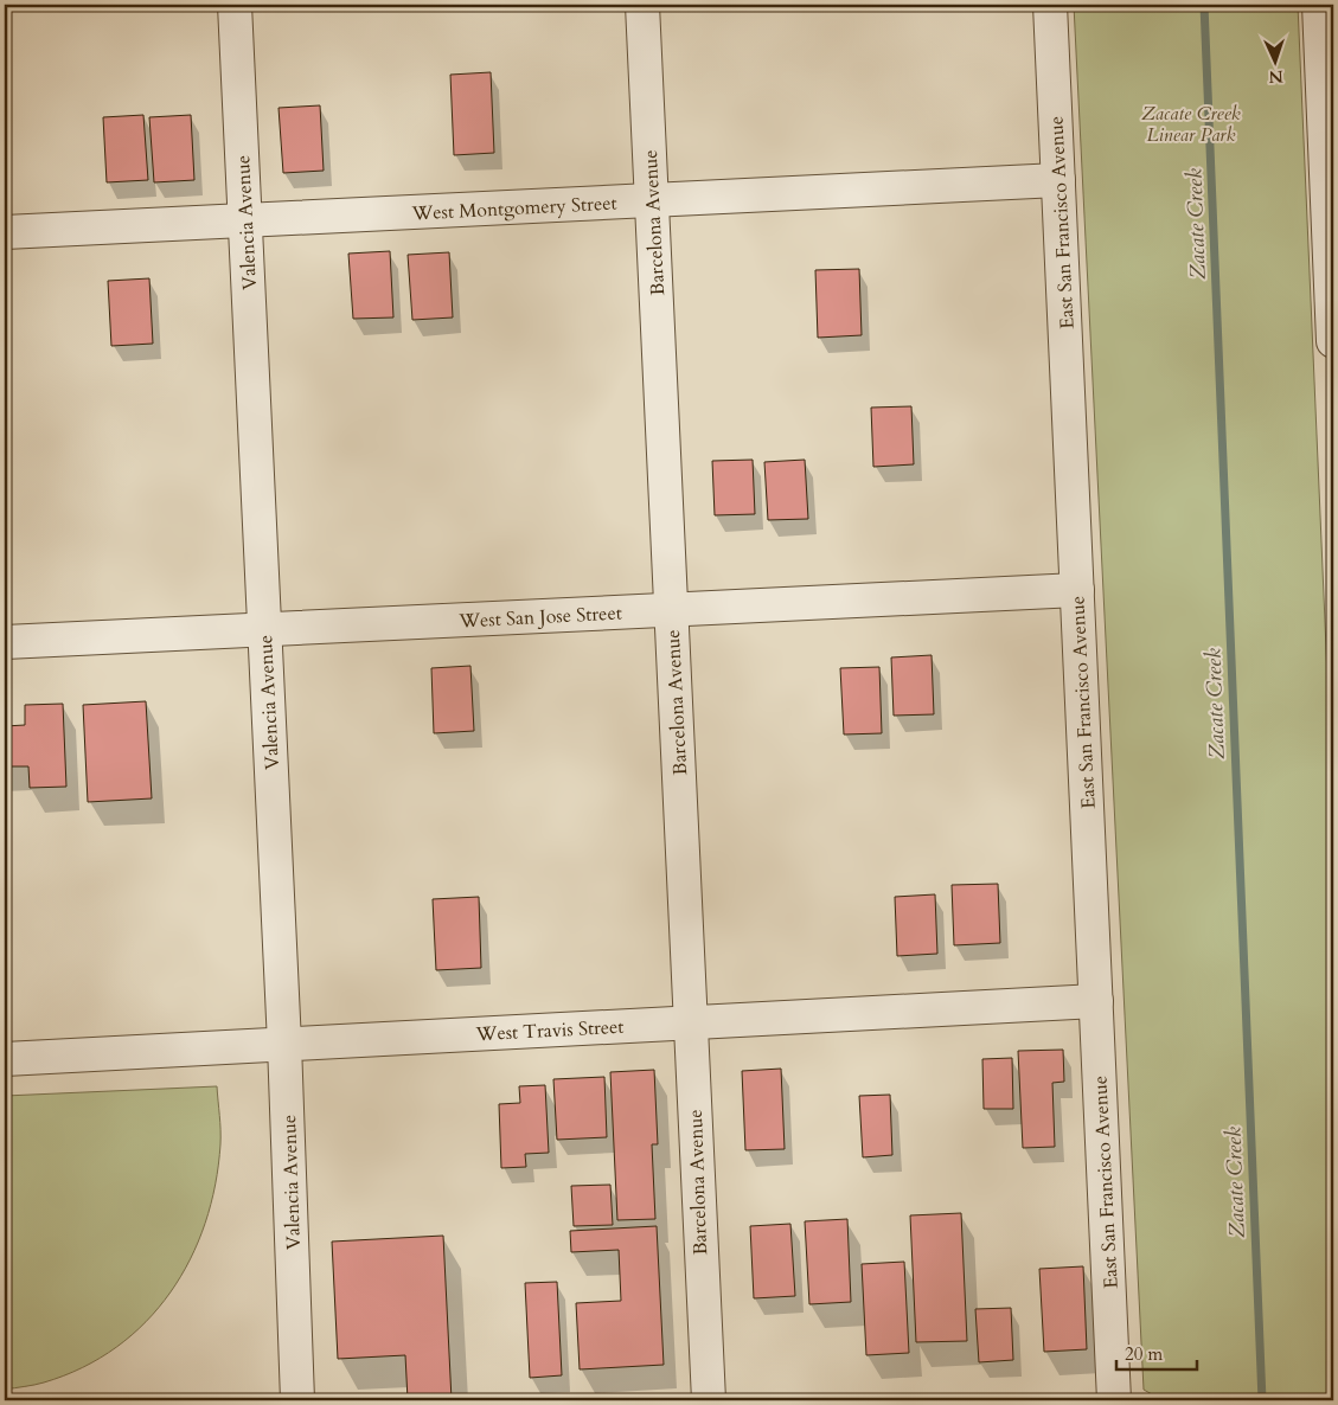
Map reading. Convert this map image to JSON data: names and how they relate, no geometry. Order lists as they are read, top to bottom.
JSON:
{
  "streets": {
    "street": [
      "West Montgomery Street",
      "Valencia Avenue",
      "Barcelona Avenue",
      "East San Francisco Avenue",
      "West San Jose Street",
      "West Travis Street"
    ]
  },
  "crossings": [
    ["West Montgomery Street", "Valencia Avenue"],
    ["West Montgomery Street", "Barcelona Avenue"],
    ["West Montgomery Street", "East San Francisco Avenue"],
    ["Valencia Avenue", "West San Jose Street"],
    ["Valencia Avenue", "West Travis Street"],
    ["Barcelona Avenue", "West San Jose Street"],
    ["Barcelona Avenue", "West Travis Street"],
    ["East San Francisco Avenue", "West San Jose Street"],
    ["East San Francisco Avenue", "West Travis Street"]
  ],
  "water": ["Zacate Creek"],
  "parks": ["Zacate Creek Linear Park"],
  "scale_bar": "20 m",
  "north": "bottom"
}
